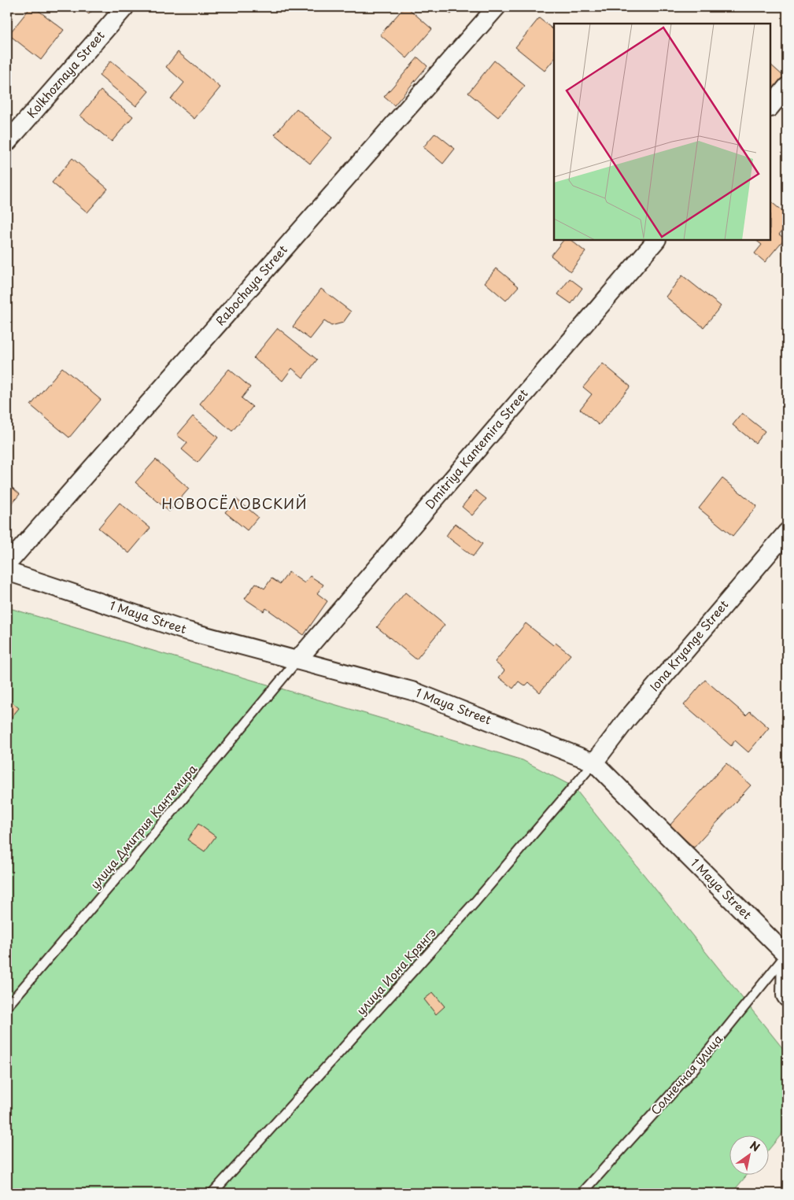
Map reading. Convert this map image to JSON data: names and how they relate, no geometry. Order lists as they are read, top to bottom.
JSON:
{
  "streets": {
    "street": [
      "Kolkhoznaya Street",
      "Rabochaya Street",
      "Dmitriya Kantemira Street",
      "1 Maya Street",
      "Iona Kryange Street"
    ],
    "lane": ["улица Дмитрия Кантемира", "улица Иона Крянгэ", "Солнечная улица"]
  },
  "crossings": [
    ["Dmitriya Kantemira Street", "1 Maya Street"],
    ["Dmitriya Kantemira Street", "улица Дмитрия Кантемира"],
    ["1 Maya Street", "Iona Kryange Street"],
    ["1 Maya Street", "улица Дмитрия Кантемира"],
    ["1 Maya Street", "улица Иона Крянгэ"],
    ["1 Maya Street", "Солнечная улица"],
    ["Iona Kryange Street", "улица Иона Крянгэ"]
  ],
  "districts": ["НОВОСЁЛОВСКИЙ"],
  "north": "top right"
}
